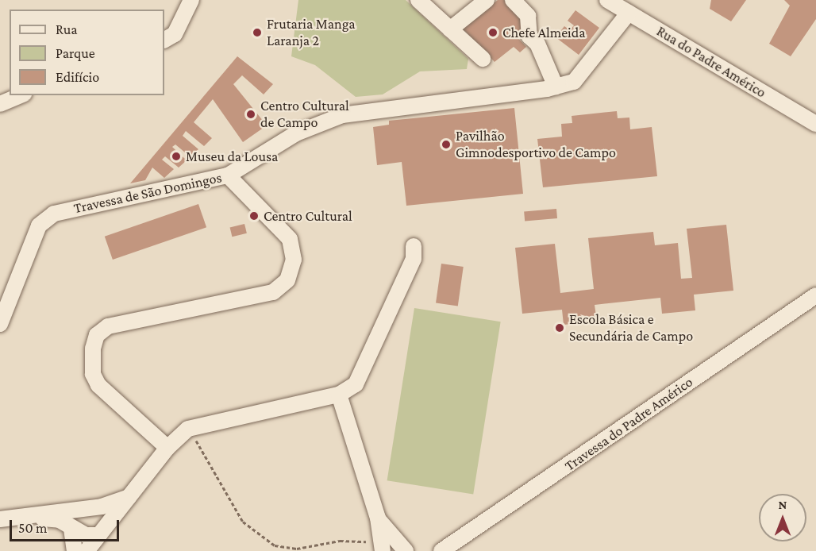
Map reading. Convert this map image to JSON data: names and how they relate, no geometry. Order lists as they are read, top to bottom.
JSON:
{
  "streets": {
    "street": ["Rua do Padre Américo", "Travessa de São Domingos", "Travessa do Padre Américo"]
  },
  "crossings": [
    ["Rua do Padre Américo", "Travessa de São Domingos"]
  ],
  "places": [
    "Frutaria Manga Laranja 2",
    "Chefe Almeida",
    "Centro Cultural de Campo",
    "Pavilhão Gimnodesportivo de Campo",
    "Museu da Lousa",
    "Centro Cultural",
    "Escola Básica e Secundária de Campo"
  ],
  "legend": ["Rua", "Parque", "Edifício"],
  "scale_bar": "50 m",
  "north": "top"
}
